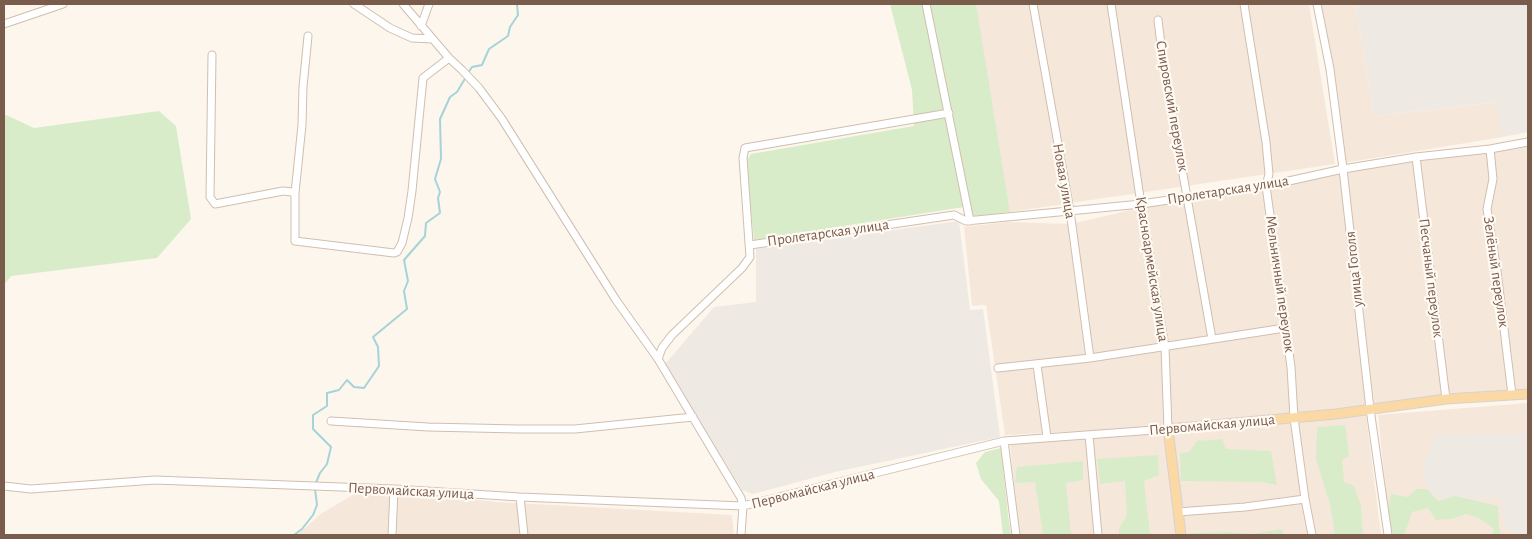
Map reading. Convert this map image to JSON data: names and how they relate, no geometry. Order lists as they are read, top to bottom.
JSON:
{
  "streets": {
    "main road": ["Красноармейская улица", "Первомайская улица"],
    "street": [
      "Спировский переулок",
      "Новая улица",
      "Пролетарская улица",
      "улица Гоголя",
      "Зелёный переулок",
      "Песчаный переулок",
      "Мельничный переулок"
    ]
  },
  "crossings": [
    ["Спировский переулок", "Пролетарская улица"],
    ["Новая улица", "Пролетарская улица"],
    ["Пролетарская улица", "Красноармейская улица"],
    ["Пролетарская улица", "улица Гоголя"],
    ["Пролетарская улица", "Зелёный переулок"],
    ["Пролетарская улица", "Песчаный переулок"],
    ["Пролетарская улица", "Мельничный переулок"],
    ["Красноармейская улица", "Первомайская улица"],
    ["улица Гоголя", "Первомайская улица"],
    ["Зелёный переулок", "Первомайская улица"],
    ["Песчаный переулок", "Первомайская улица"],
    ["Мельничный переулок", "Первомайская улица"]
  ]
}
